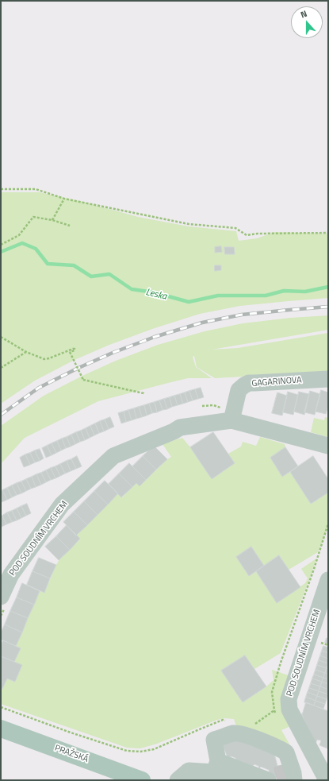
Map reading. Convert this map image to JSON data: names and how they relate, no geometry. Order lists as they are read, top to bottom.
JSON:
{
  "streets": {
    "main road": ["PRAŽSKÁ"],
    "street": ["GAGARINOVA", "POD SOUDNÍM VRCHEM"]
  },
  "crossings": [
    ["GAGARINOVA", "POD SOUDNÍM VRCHEM"]
  ],
  "water": ["Leska"],
  "north": "top"
}
